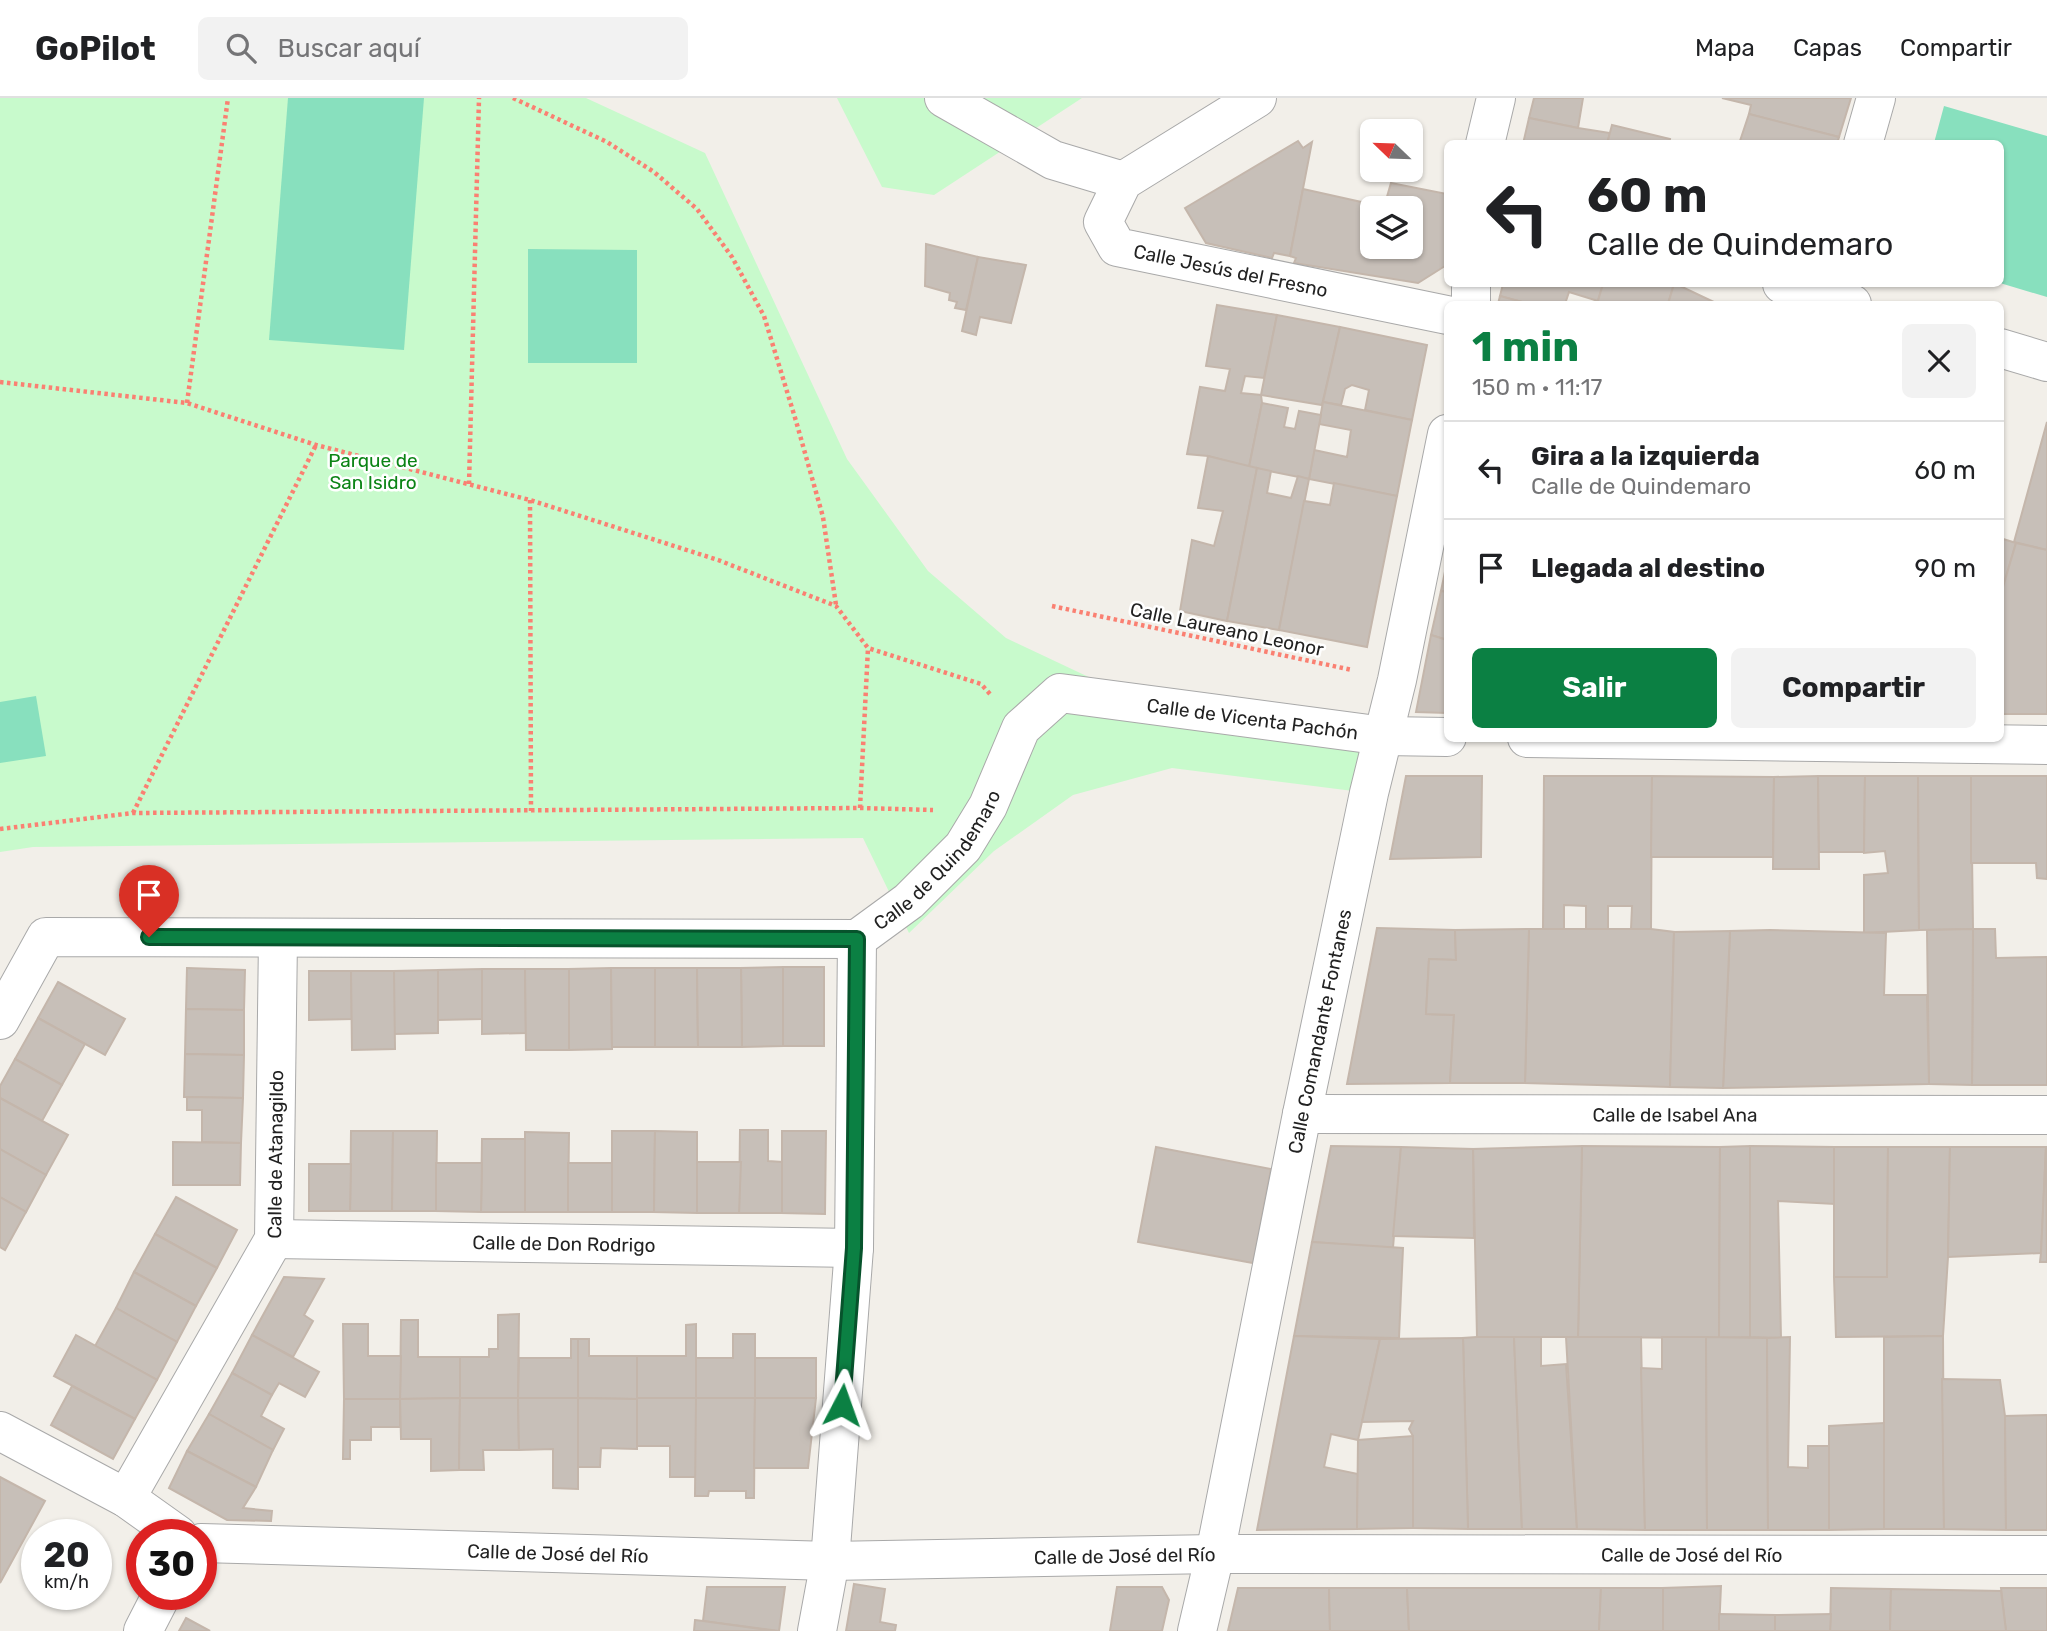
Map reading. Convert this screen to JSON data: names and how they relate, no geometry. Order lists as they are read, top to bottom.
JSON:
{
  "streets": {
    "street": [
      "Calle Jesús del Fresno",
      "Calle de Vicenta Pachón",
      "Calle de Quindemaro",
      "Calle Comandante Fontanes",
      "Calle de Isabel Ana",
      "Calle de Atanagildo",
      "Calle de Don Rodrigo",
      "Calle de José del Río"
    ],
    "path": ["Calle Laureano Leonor"]
  },
  "crossings": [
    ["Calle Laureano Leonor", "Calle Comandante Fontanes"],
    ["Calle de Vicenta Pachón", "Calle de Quindemaro"],
    ["Calle de Vicenta Pachón", "Calle Comandante Fontanes"],
    ["Calle de Quindemaro", "Calle de Atanagildo"],
    ["Calle Comandante Fontanes", "Calle de Isabel Ana"],
    ["Calle Comandante Fontanes", "Calle de José del Río"],
    ["Calle de Atanagildo", "Calle de Don Rodrigo"]
  ],
  "parks": ["Parque de San Isidro"],
  "north": "top left",
  "page": {
    "header": "GoPilot",
    "search": "Buscar aquí",
    "nav": ["Mapa", "Capas", "Compartir"],
    "turn": ["60 m", "Calle de Quindemaro"],
    "heading": ["1 min", "150 m · 11:17"],
    "list": [
      {
        "name": "Gira a la izquierda",
        "note": "Calle de Quindemaro",
        "value": "60 m"
      },
      {
        "name": "Llegada al destino",
        "value": "90 m"
      }
    ],
    "buttons": ["Salir", "Compartir"],
    "speed": "20 km/h",
    "limit": "30"
  }
}
